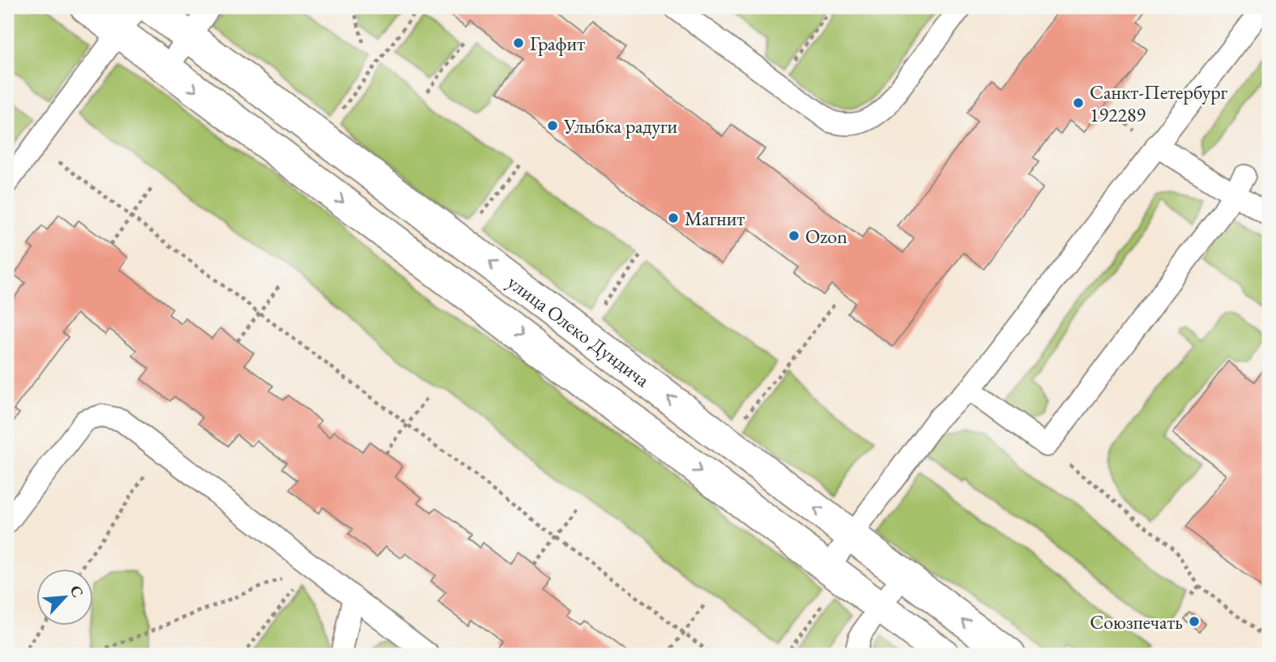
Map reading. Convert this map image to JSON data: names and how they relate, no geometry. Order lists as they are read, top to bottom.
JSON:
{
  "streets": {
    "street": ["улица Олеко Дундича"]
  },
  "places": [
    "Графит",
    "Санкт-Петербург 192289",
    "Улыбка радуги",
    "Магнит",
    "Ozon",
    "Союзпечать"
  ],
  "north": "top right"
}
